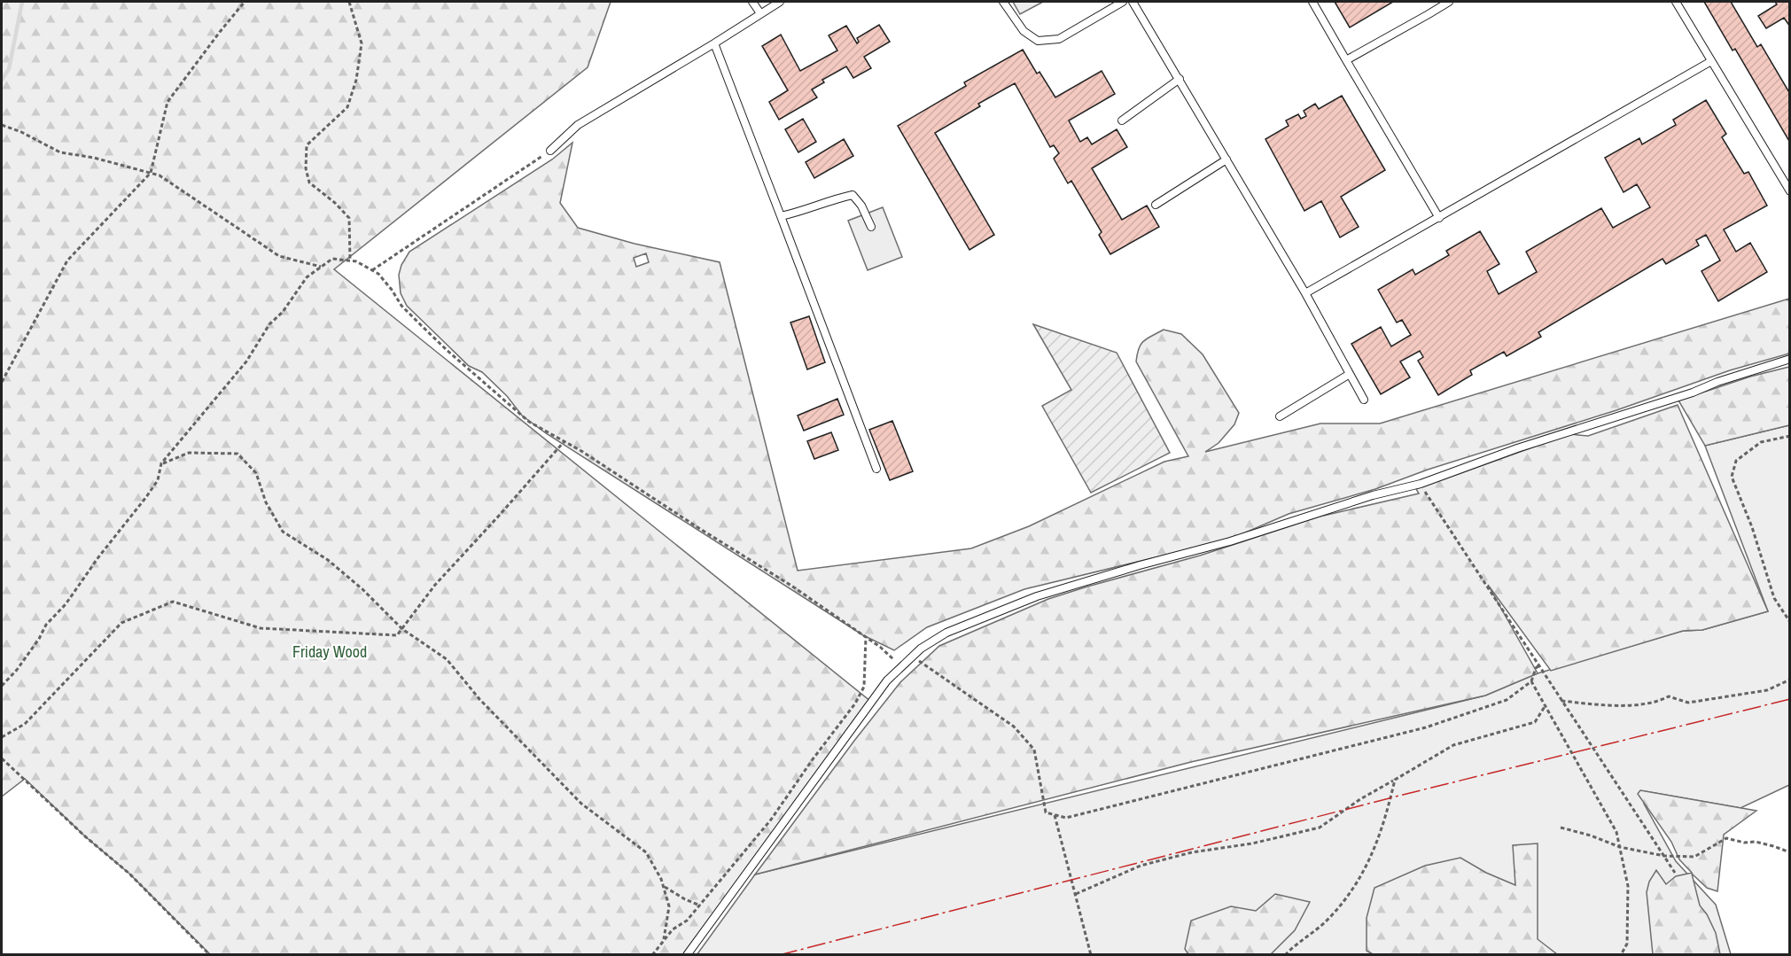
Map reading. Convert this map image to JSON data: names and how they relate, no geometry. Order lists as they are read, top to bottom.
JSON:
{
  "parks": ["Friday Wood"]
}
